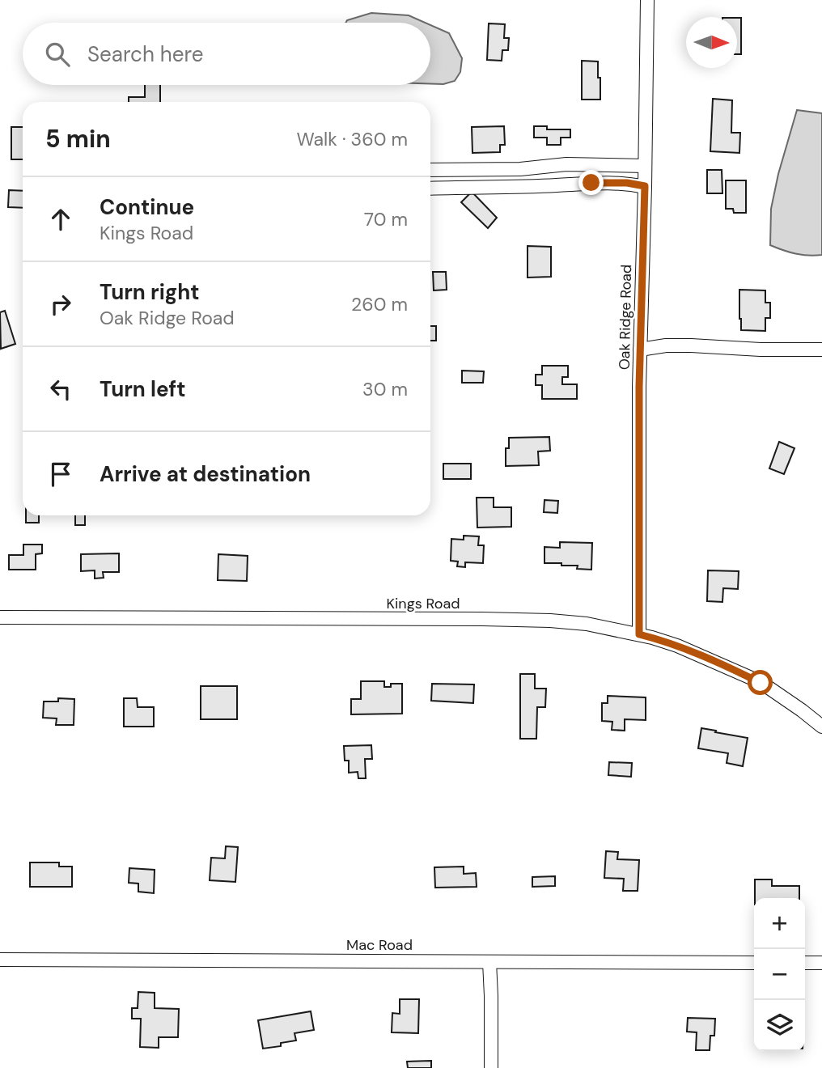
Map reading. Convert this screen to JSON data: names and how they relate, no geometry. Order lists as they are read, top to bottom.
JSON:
{
  "streets": {
    "street": ["Oak Ridge Road", "Kings Road", "Mac Road"]
  },
  "crossings": [
    ["Oak Ridge Road", "Kings Road"]
  ],
  "north": "right",
  "page": {
    "search": "Search here",
    "heading": ["5 min", "Walk · 360 m"],
    "list": [
      ["Continue", "Kings Road", "70 m"],
      ["Turn right", "Oak Ridge Road", "260 m"],
      ["Turn left", "30 m"],
      "Arrive at destination"
    ],
    "map_buttons": ["+", "−"]
  }
}
